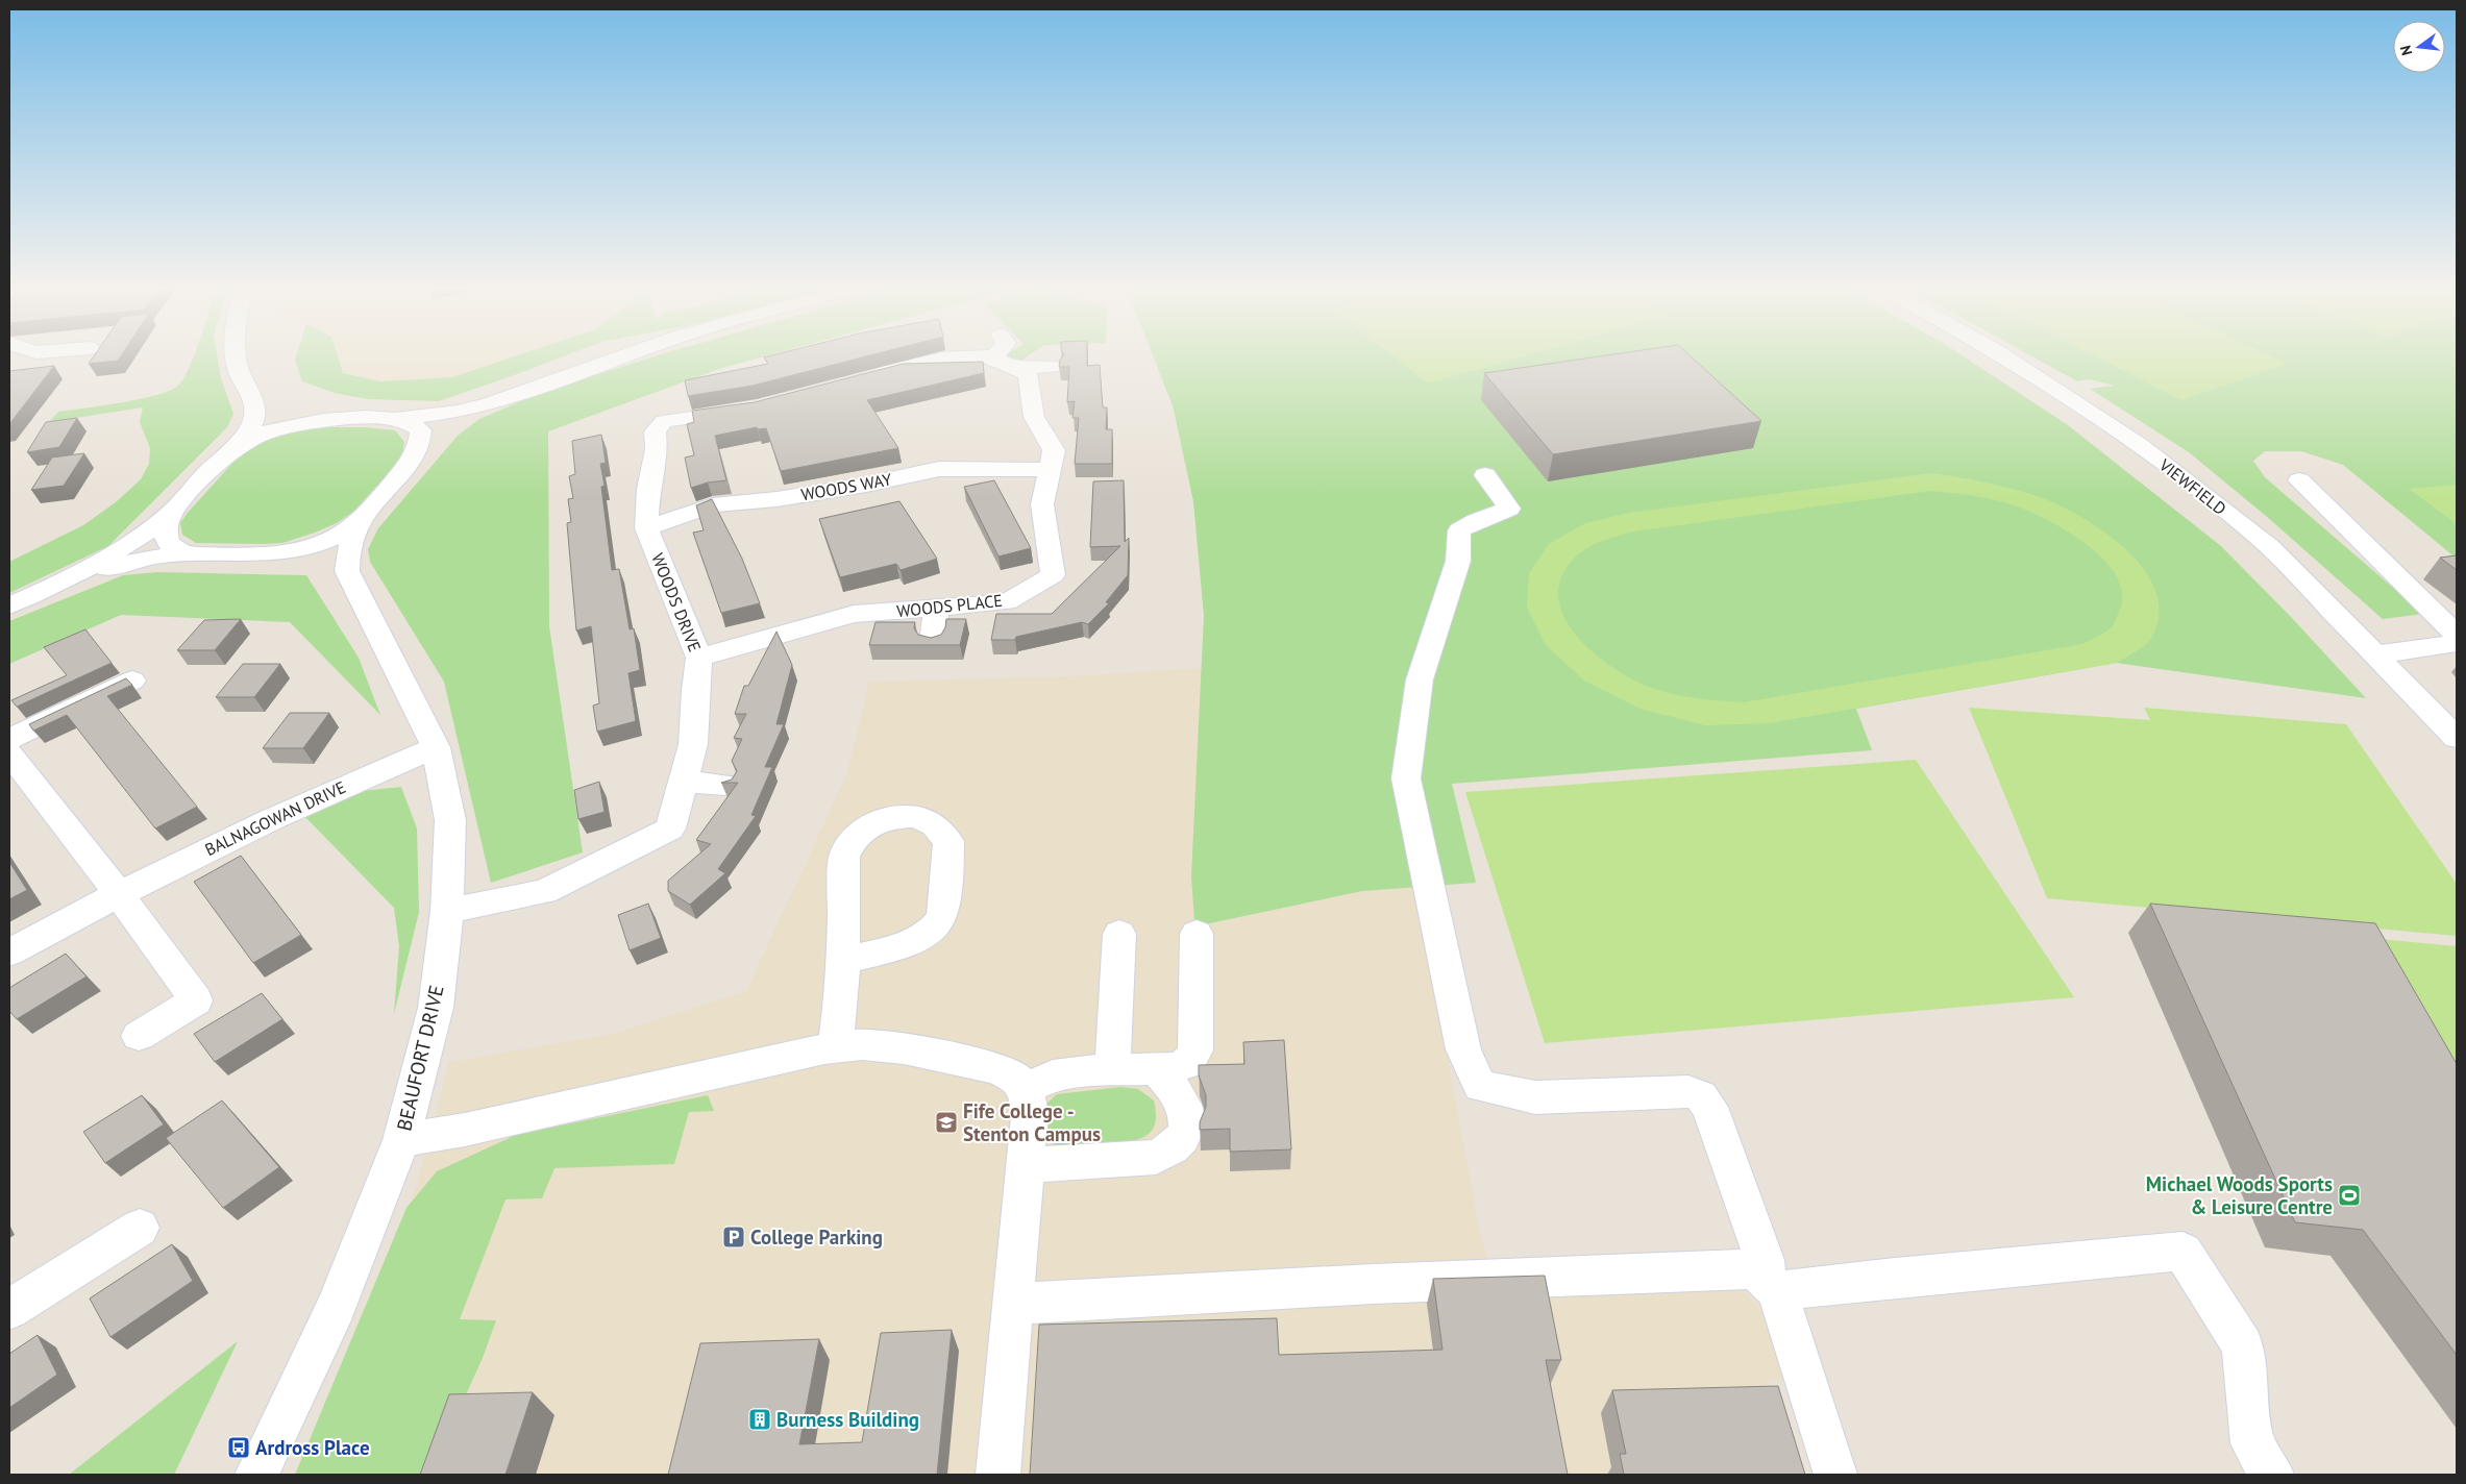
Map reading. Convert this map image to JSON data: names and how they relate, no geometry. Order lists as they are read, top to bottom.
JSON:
{
  "streets": {
    "street": [
      "WOODS WAY",
      "VIEWFIELD",
      "WOODS DRIVE",
      "WOODS PLACE",
      "BALNAGOWAN DRIVE",
      "BEAUFORT DRIVE"
    ]
  },
  "crossings": [
    ["WOODS WAY", "WOODS DRIVE"],
    ["WOODS WAY", "WOODS PLACE"],
    ["WOODS DRIVE", "WOODS PLACE"],
    ["WOODS DRIVE", "BEAUFORT DRIVE"],
    ["BALNAGOWAN DRIVE", "BEAUFORT DRIVE"]
  ],
  "places": {
    "school or university": ["Fife College - Stenton Campus"],
    "sports": ["Michael Woods Sports & Leisure Centre"],
    "parking": ["College Parking"],
    "building": ["Burness Building"],
    "bus stop": ["Ardross Place"]
  },
  "north": "left"
}
